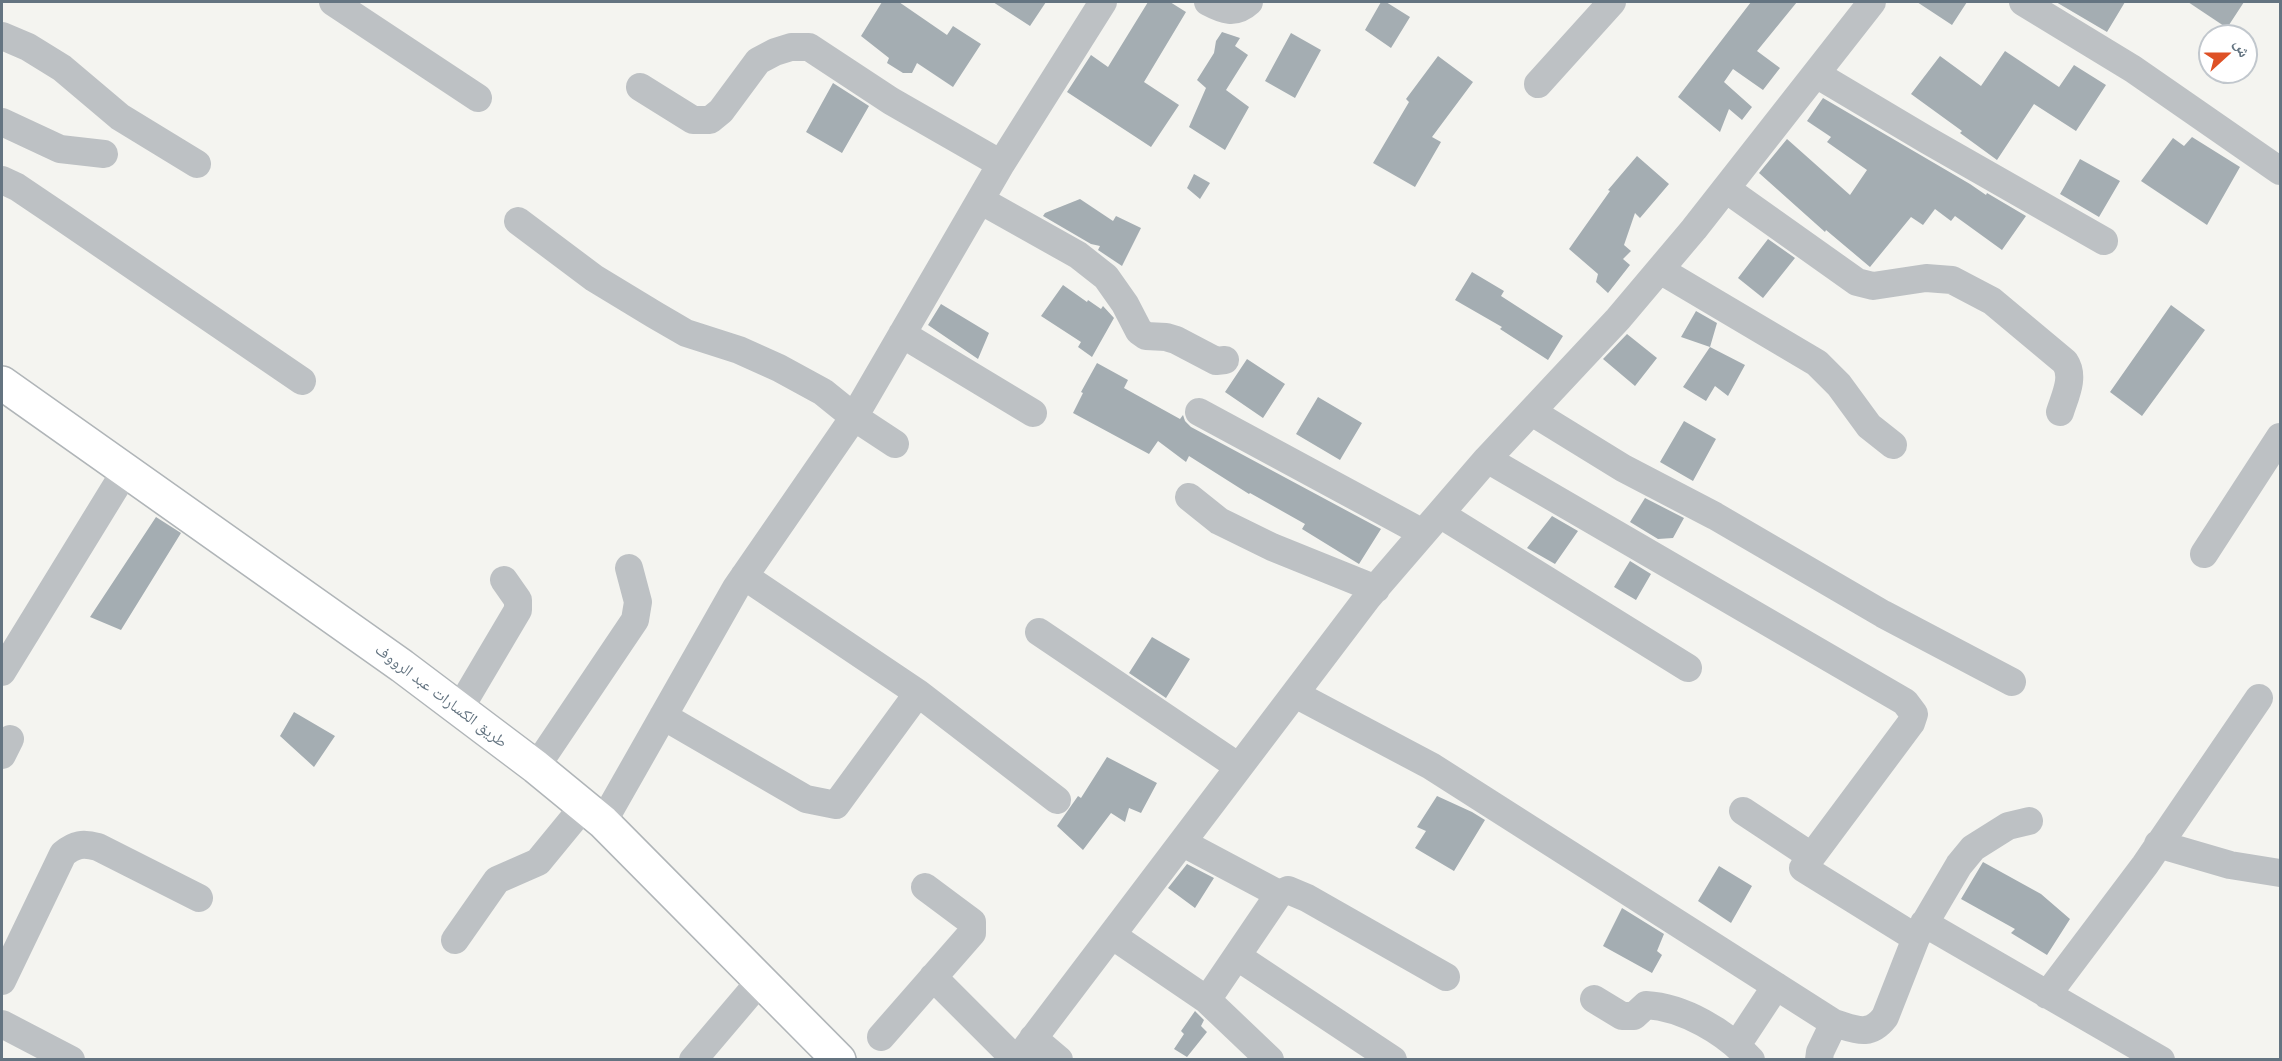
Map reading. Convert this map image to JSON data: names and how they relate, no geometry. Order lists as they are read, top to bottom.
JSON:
{
  "streets": {
    "main road": ["طريق الكسارات عبد الرووف"]
  },
  "north": "right"
}
